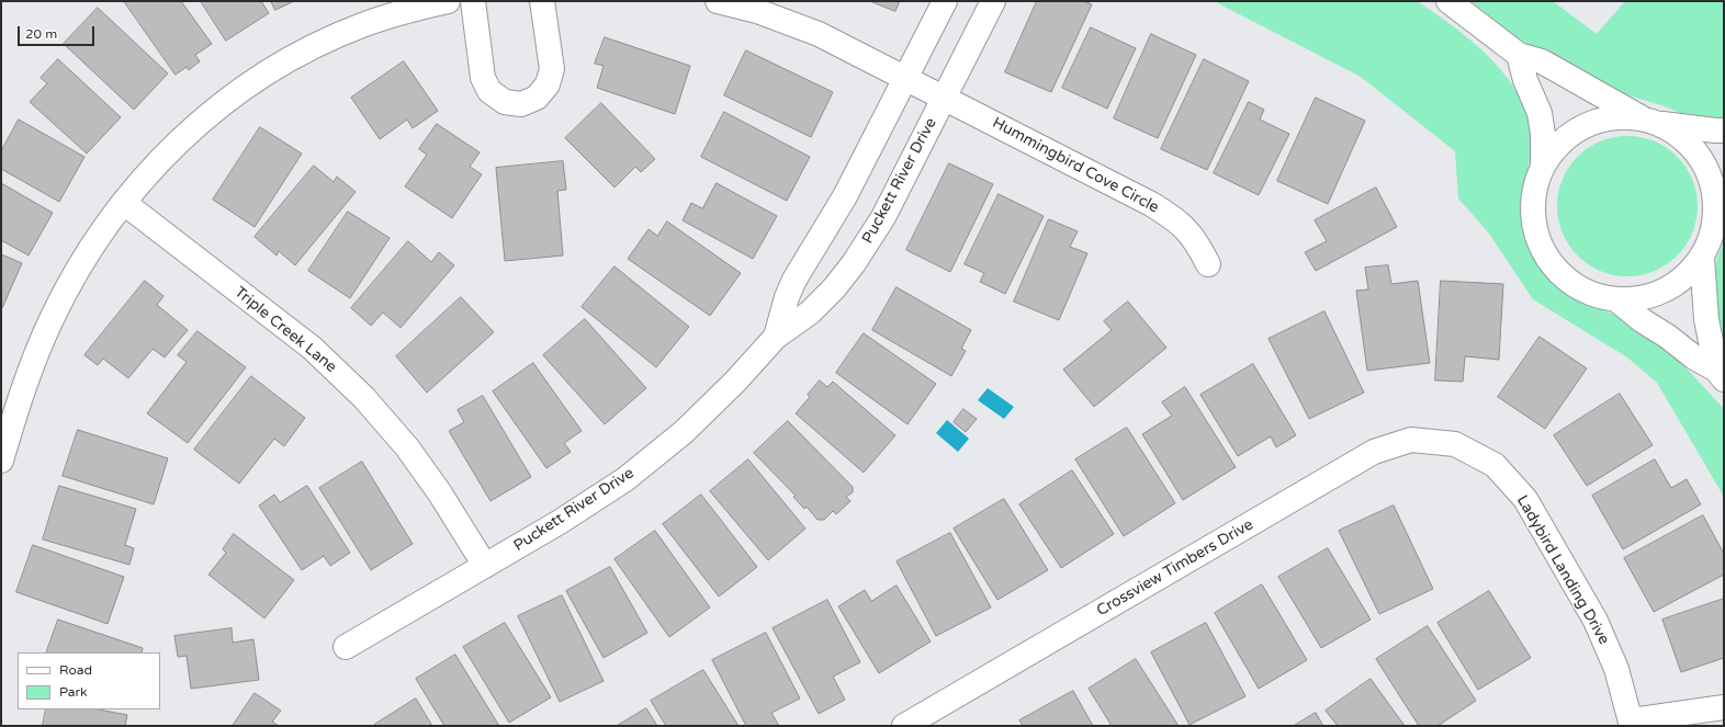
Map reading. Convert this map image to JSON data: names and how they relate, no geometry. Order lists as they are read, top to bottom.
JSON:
{
  "streets": {
    "street": [
      "Hummingbird Cove Circle",
      "Puckett River Drive",
      "Triple Creek Lane",
      "Crossview Timbers Drive",
      "Ladybird Landing Drive"
    ]
  },
  "crossings": [
    ["Hummingbird Cove Circle", "Puckett River Drive"],
    ["Puckett River Drive", "Triple Creek Lane"],
    ["Crossview Timbers Drive", "Ladybird Landing Drive"]
  ],
  "legend": ["Road", "Park"],
  "scale_bar": "20 m"
}
